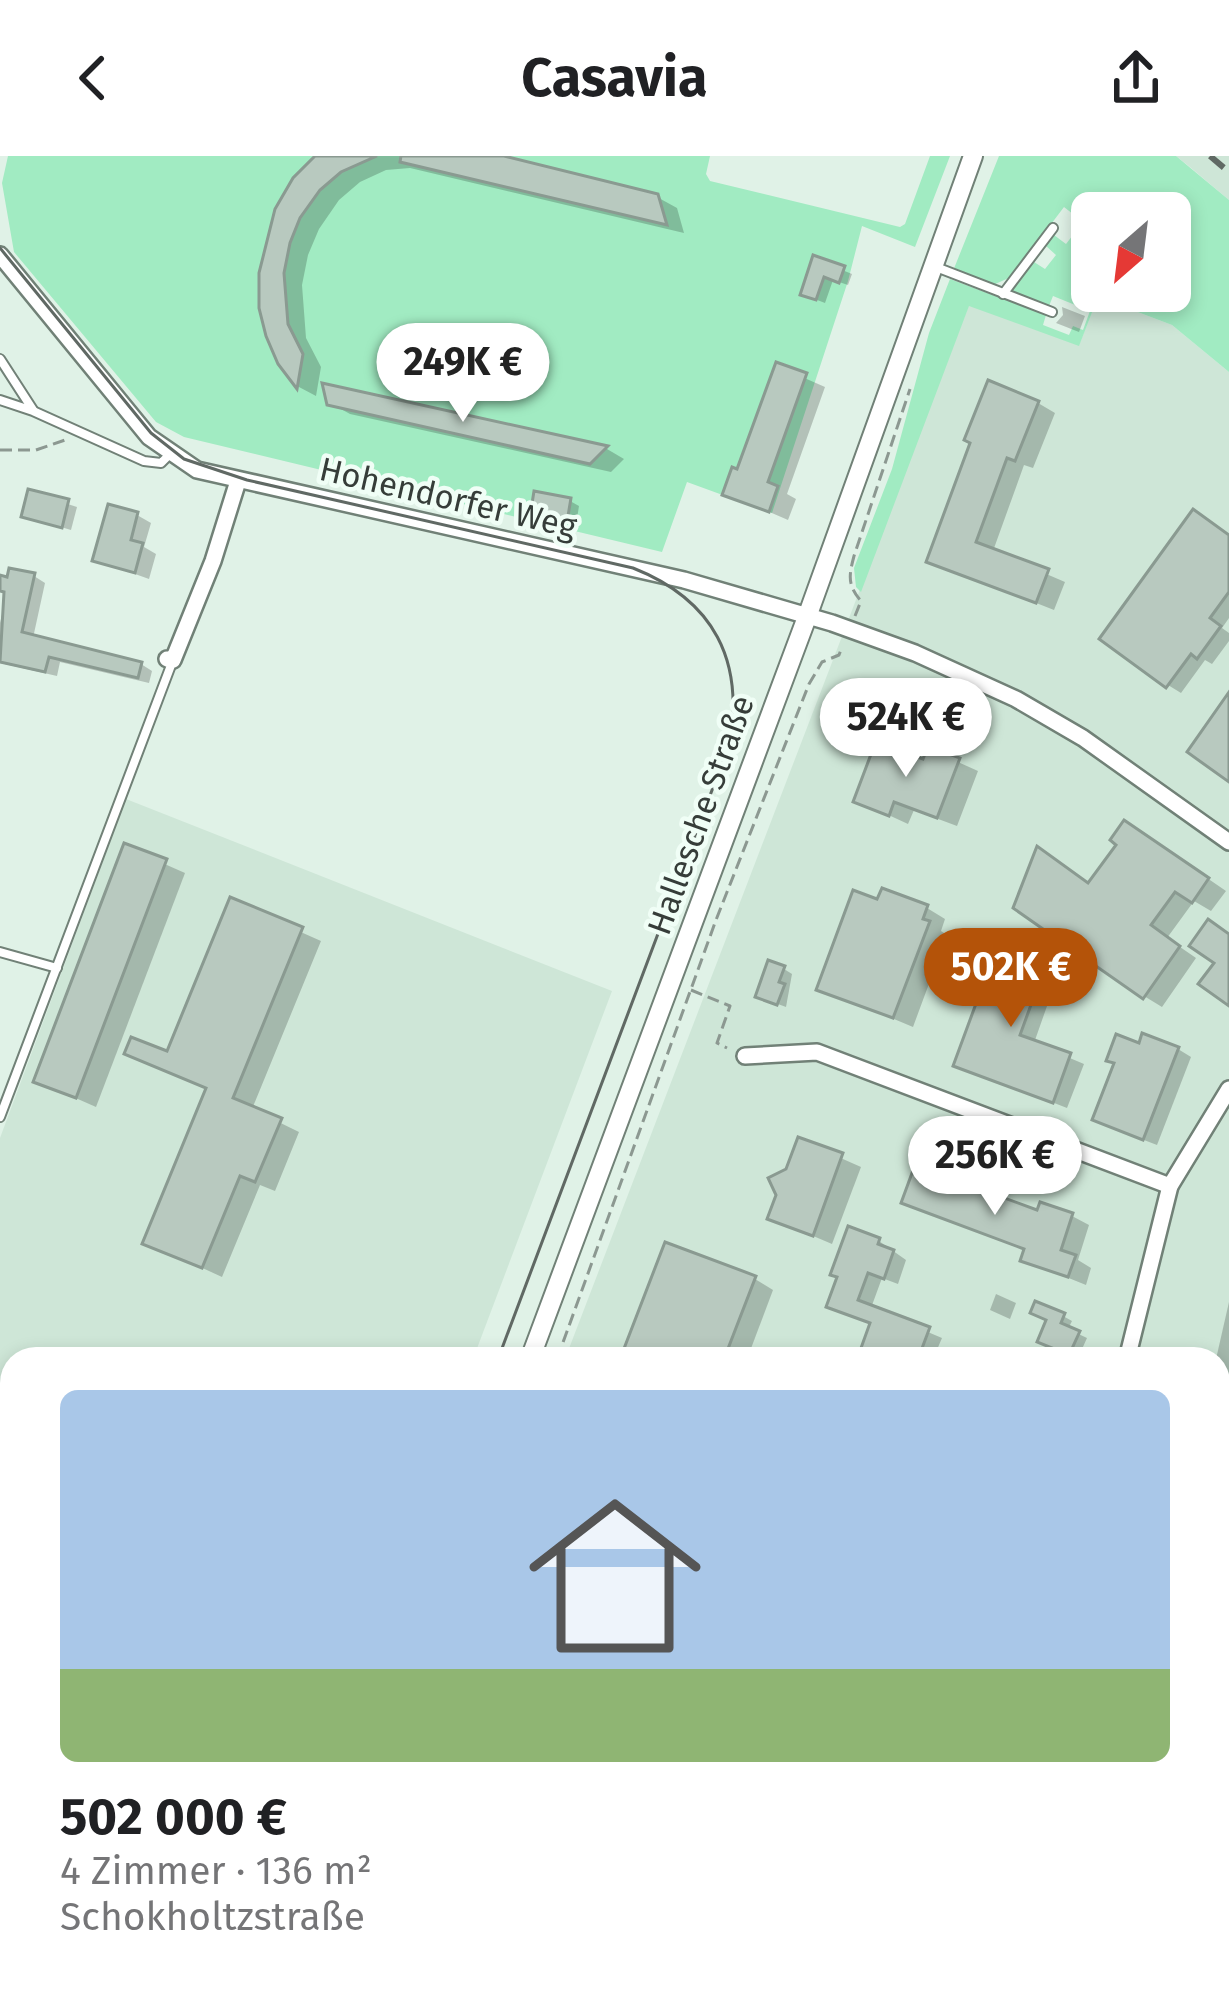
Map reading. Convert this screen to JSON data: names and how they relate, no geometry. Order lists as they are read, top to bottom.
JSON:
{
  "streets": {
    "street": ["Hohendorfer Weg", "Hallesche Straße"]
  },
  "crossings": [
    ["Hohendorfer Weg", "Hallesche Straße"]
  ],
  "north": "bottom left",
  "page": {
    "header": "Casavia",
    "price": [
      "249K €",
      "524K €",
      "502K €",
      "256K €"
    ],
    "list": [
      {
        "name": "502 000 €",
        "note": "4 Zimmer · 136 m² · Schokholtzstraße"
      }
    ]
  }
}
